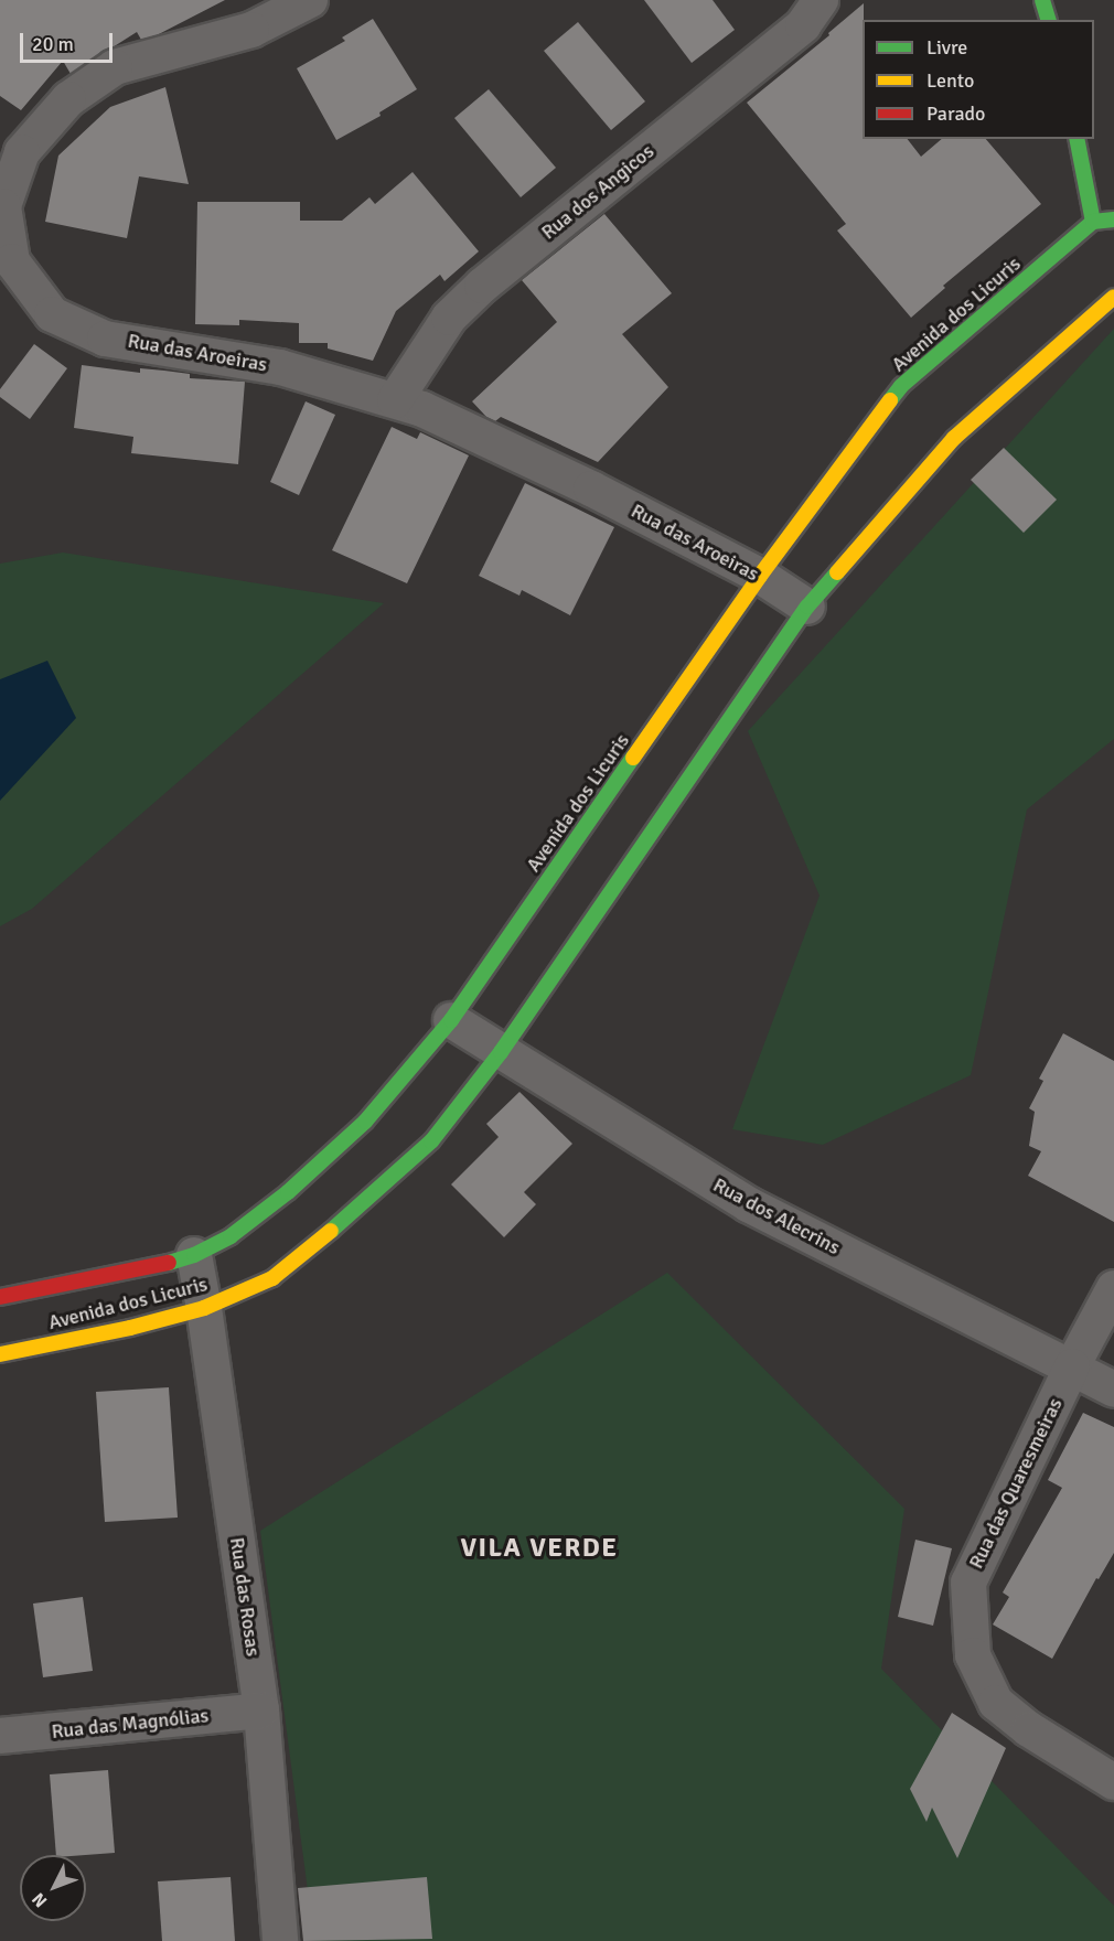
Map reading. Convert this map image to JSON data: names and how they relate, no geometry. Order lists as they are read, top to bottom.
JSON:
{
  "streets": {
    "street": [
      "Rua dos Angicos",
      "Avenida dos Licuris",
      "Rua das Aroeiras",
      "Rua dos Alecrins",
      "Rua das Quaresmeiras",
      "Rua das Rosas",
      "Rua das Magnólias"
    ]
  },
  "crossings": [
    ["Rua dos Angicos", "Rua das Aroeiras"],
    ["Avenida dos Licuris", "Rua das Aroeiras"],
    ["Avenida dos Licuris", "Rua dos Alecrins"],
    ["Avenida dos Licuris", "Rua das Rosas"],
    ["Rua dos Alecrins", "Rua das Quaresmeiras"],
    ["Rua das Rosas", "Rua das Magnólias"]
  ],
  "districts": ["VILA VERDE"],
  "legend": ["Livre", "Lento", "Parado"],
  "scale_bar": "20 m",
  "north": "bottom left"
}
